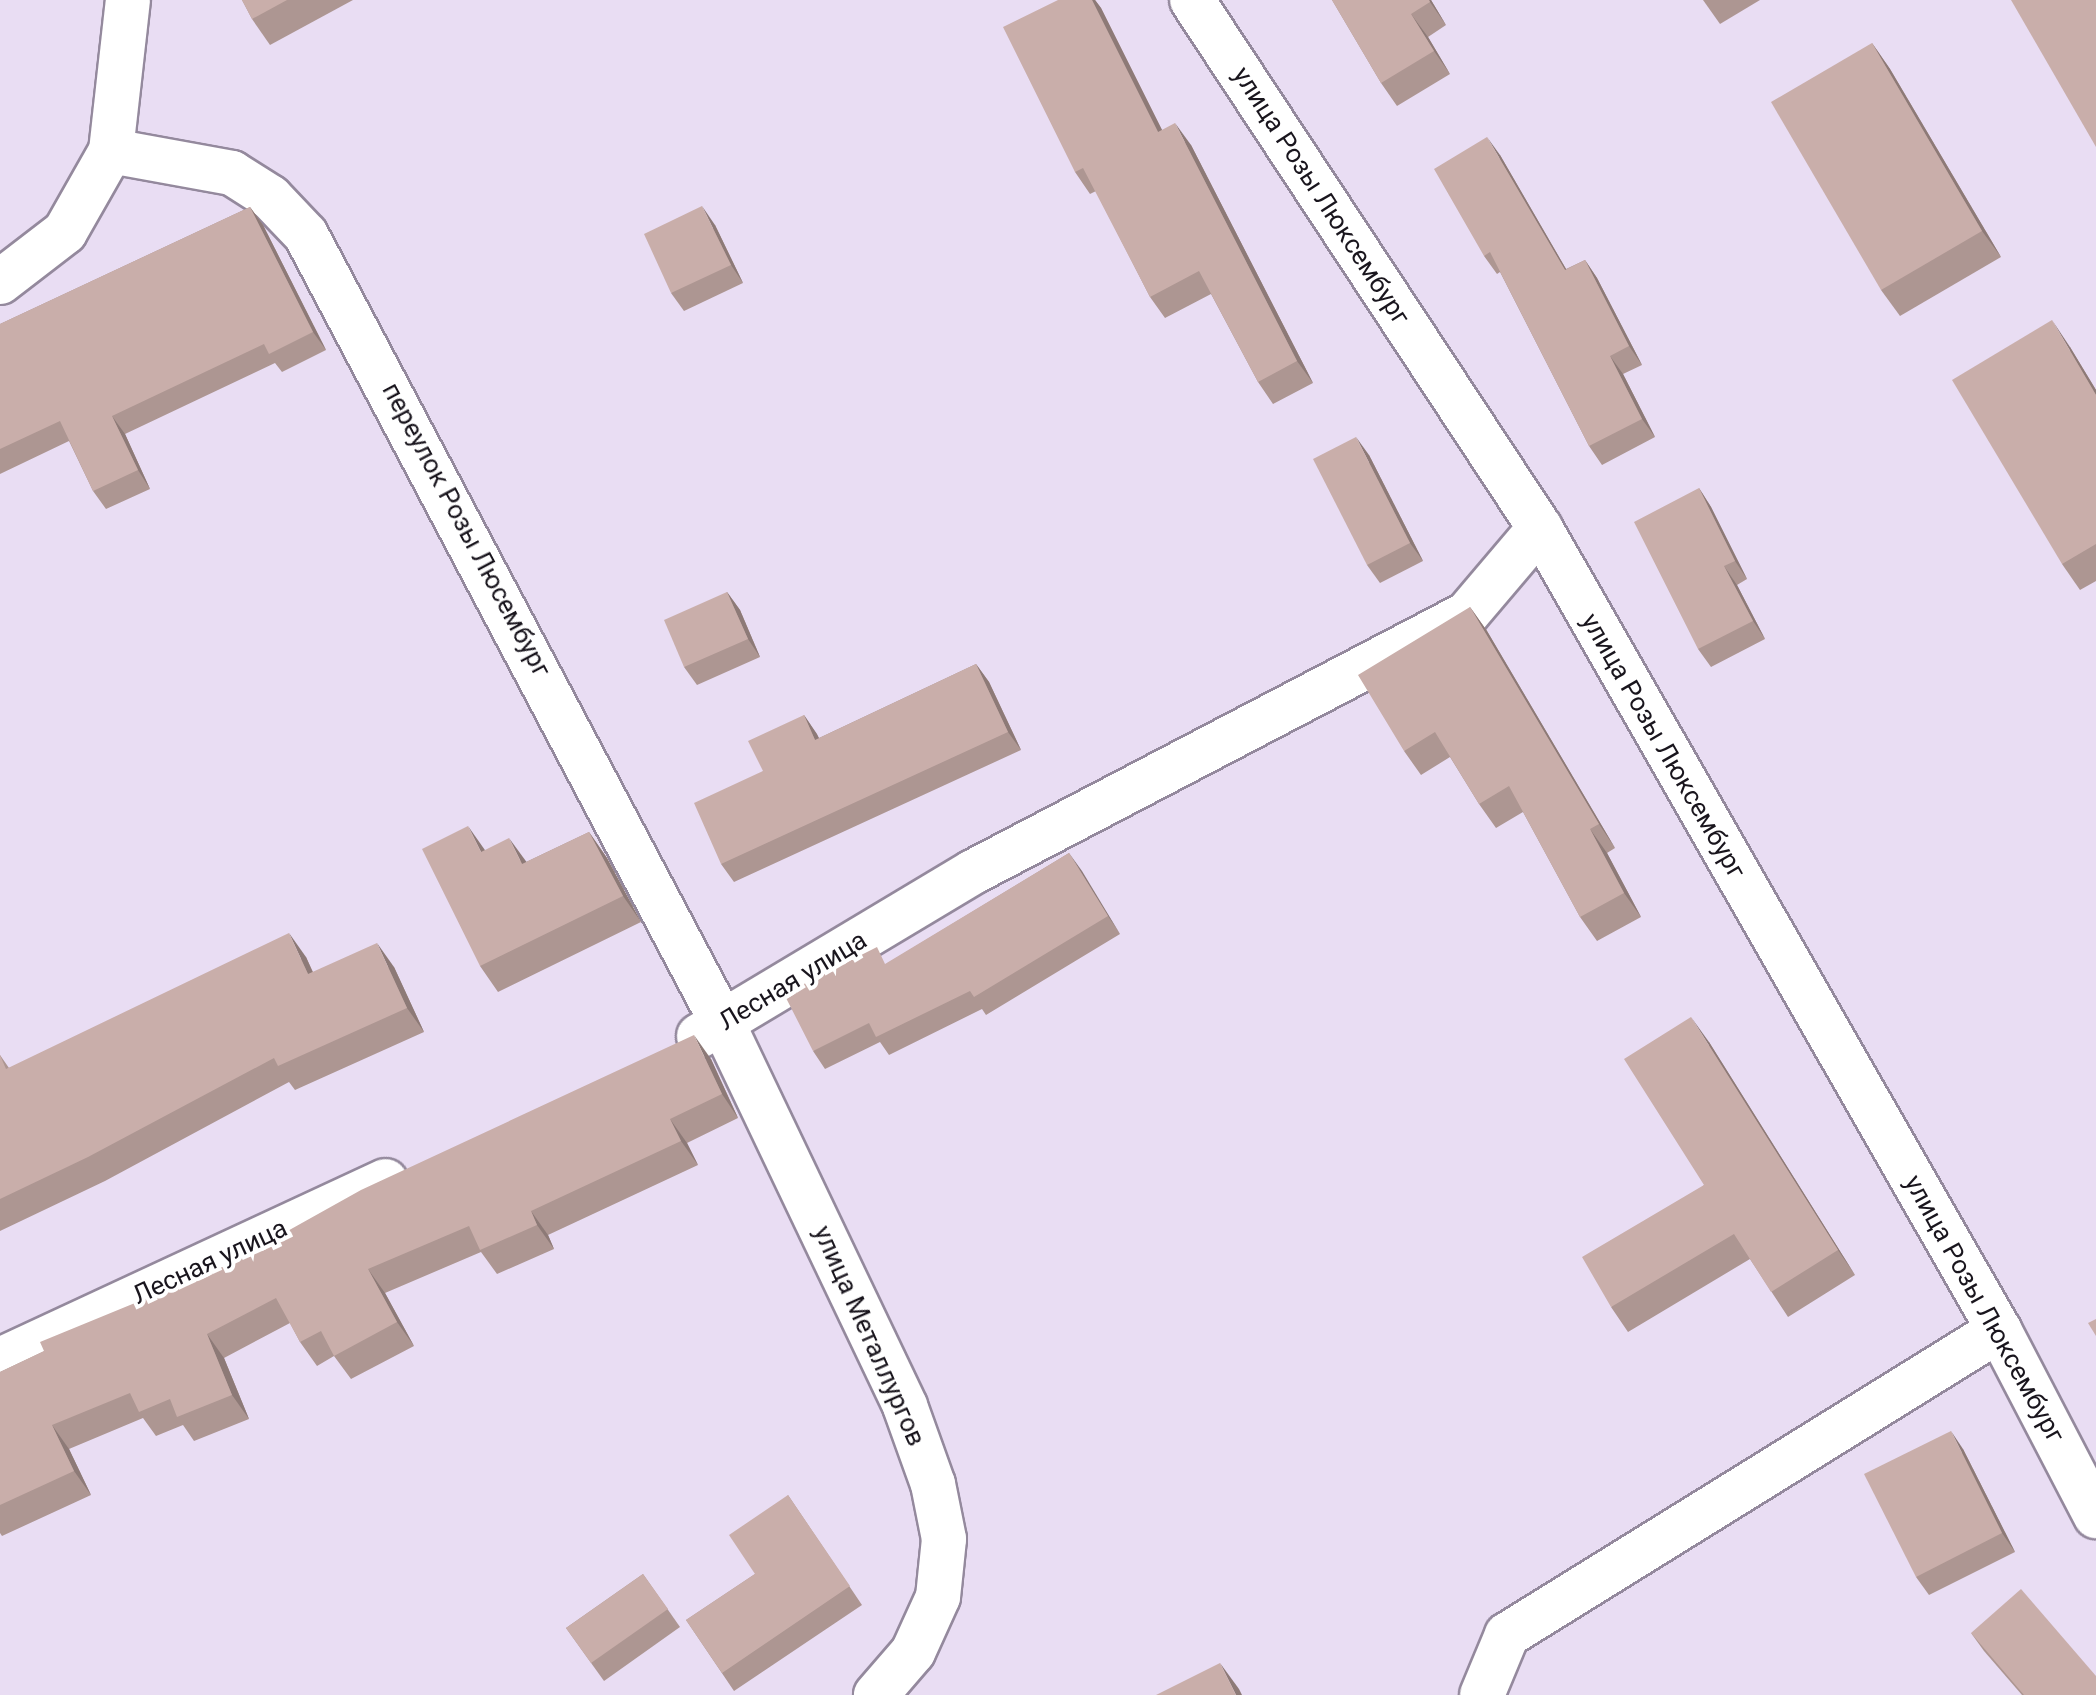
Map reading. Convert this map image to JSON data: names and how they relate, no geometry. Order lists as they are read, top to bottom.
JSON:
{
  "streets": {
    "street": [
      "улица Розы Люксембург",
      "переулок Розы Люсембург",
      "Лесная улица",
      "улица Металлургов"
    ]
  },
  "crossings": [
    ["улица Розы Люксембург", "Лесная улица"],
    ["переулок Розы Люсембург", "Лесная улица"],
    ["переулок Розы Люсембург", "улица Металлургов"],
    ["Лесная улица", "улица Металлургов"]
  ]
}
